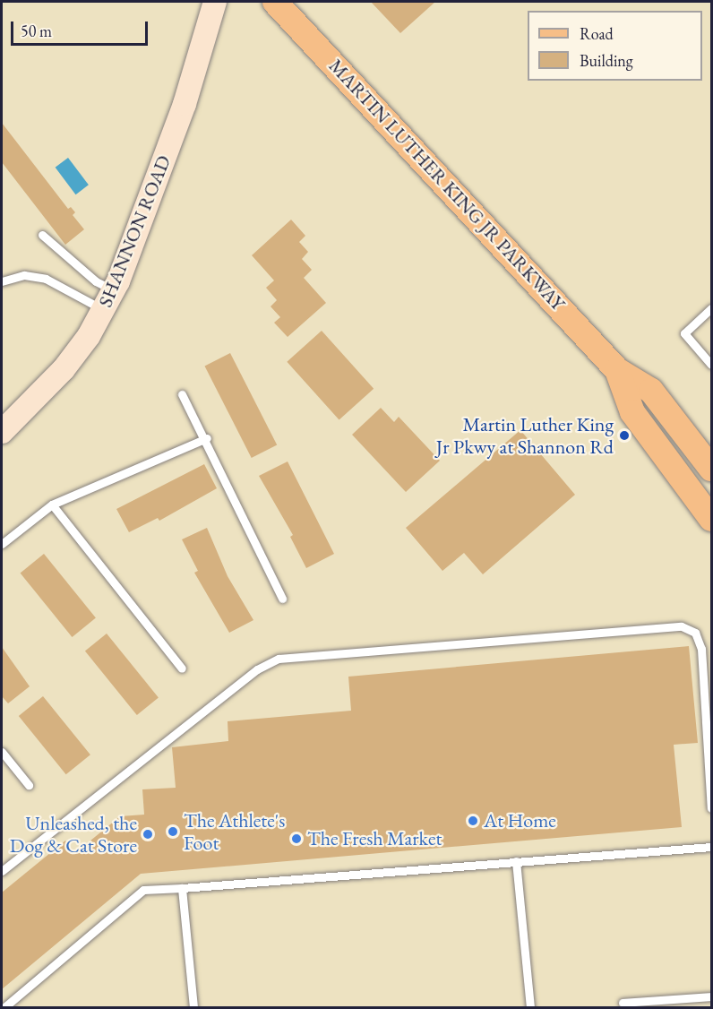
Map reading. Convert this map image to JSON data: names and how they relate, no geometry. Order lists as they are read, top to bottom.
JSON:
{
  "streets": {
    "main road": ["MARTIN LUTHER KING JR PARKWAY"],
    "street": ["SHANNON ROAD"]
  },
  "places": [
    "Martin Luther King Jr Pkwy at Shannon Rd",
    "At Home",
    "The Athlete's Foot",
    "Unleashed, the Dog & Cat Store",
    "The Fresh Market"
  ],
  "legend": ["Road", "Building"],
  "scale_bar": "50 m"
}
